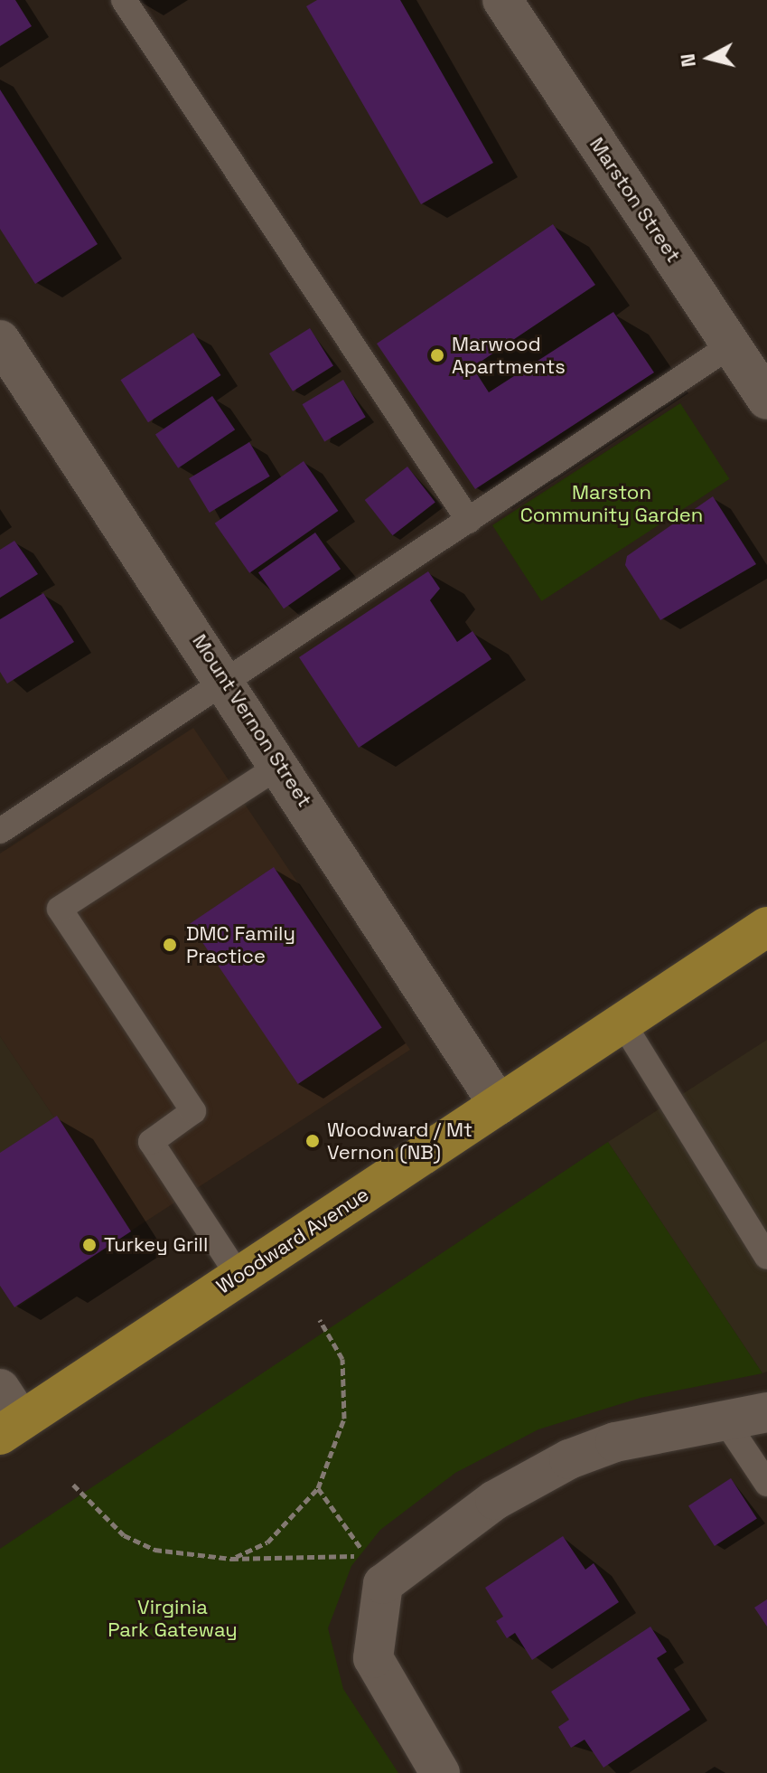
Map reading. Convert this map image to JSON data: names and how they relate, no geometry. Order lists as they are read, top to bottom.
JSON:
{
  "streets": {
    "main road": ["Woodward Avenue"],
    "street": ["Marston Street", "Mount Vernon Street"]
  },
  "crossings": [
    ["Mount Vernon Street", "Woodward Avenue"]
  ],
  "parks": ["Marston Community Garden", "Virginia Park Gateway"],
  "places": [
    "Marwood Apartments",
    "DMC Family Practice",
    "Woodward / Mt Vernon (NB)",
    "Turkey Grill"
  ],
  "north": "left"
}
